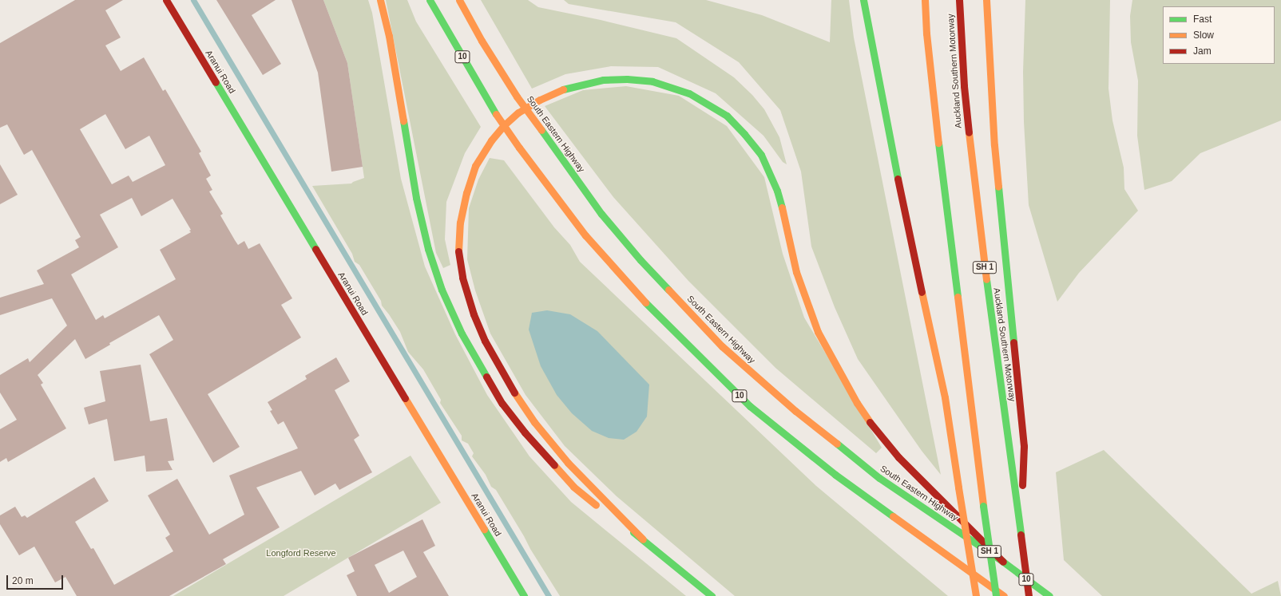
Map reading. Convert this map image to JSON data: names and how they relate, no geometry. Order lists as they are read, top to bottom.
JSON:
{
  "streets": {
    "main road": [
      "10",
      "Auckland Southern Motorway",
      "Aranui Road",
      "South Eastern Highway",
      "SH 1"
    ]
  },
  "parks": ["Longford Reserve"],
  "legend": ["Fast", "Slow", "Jam"],
  "scale_bar": "20 m"
}
